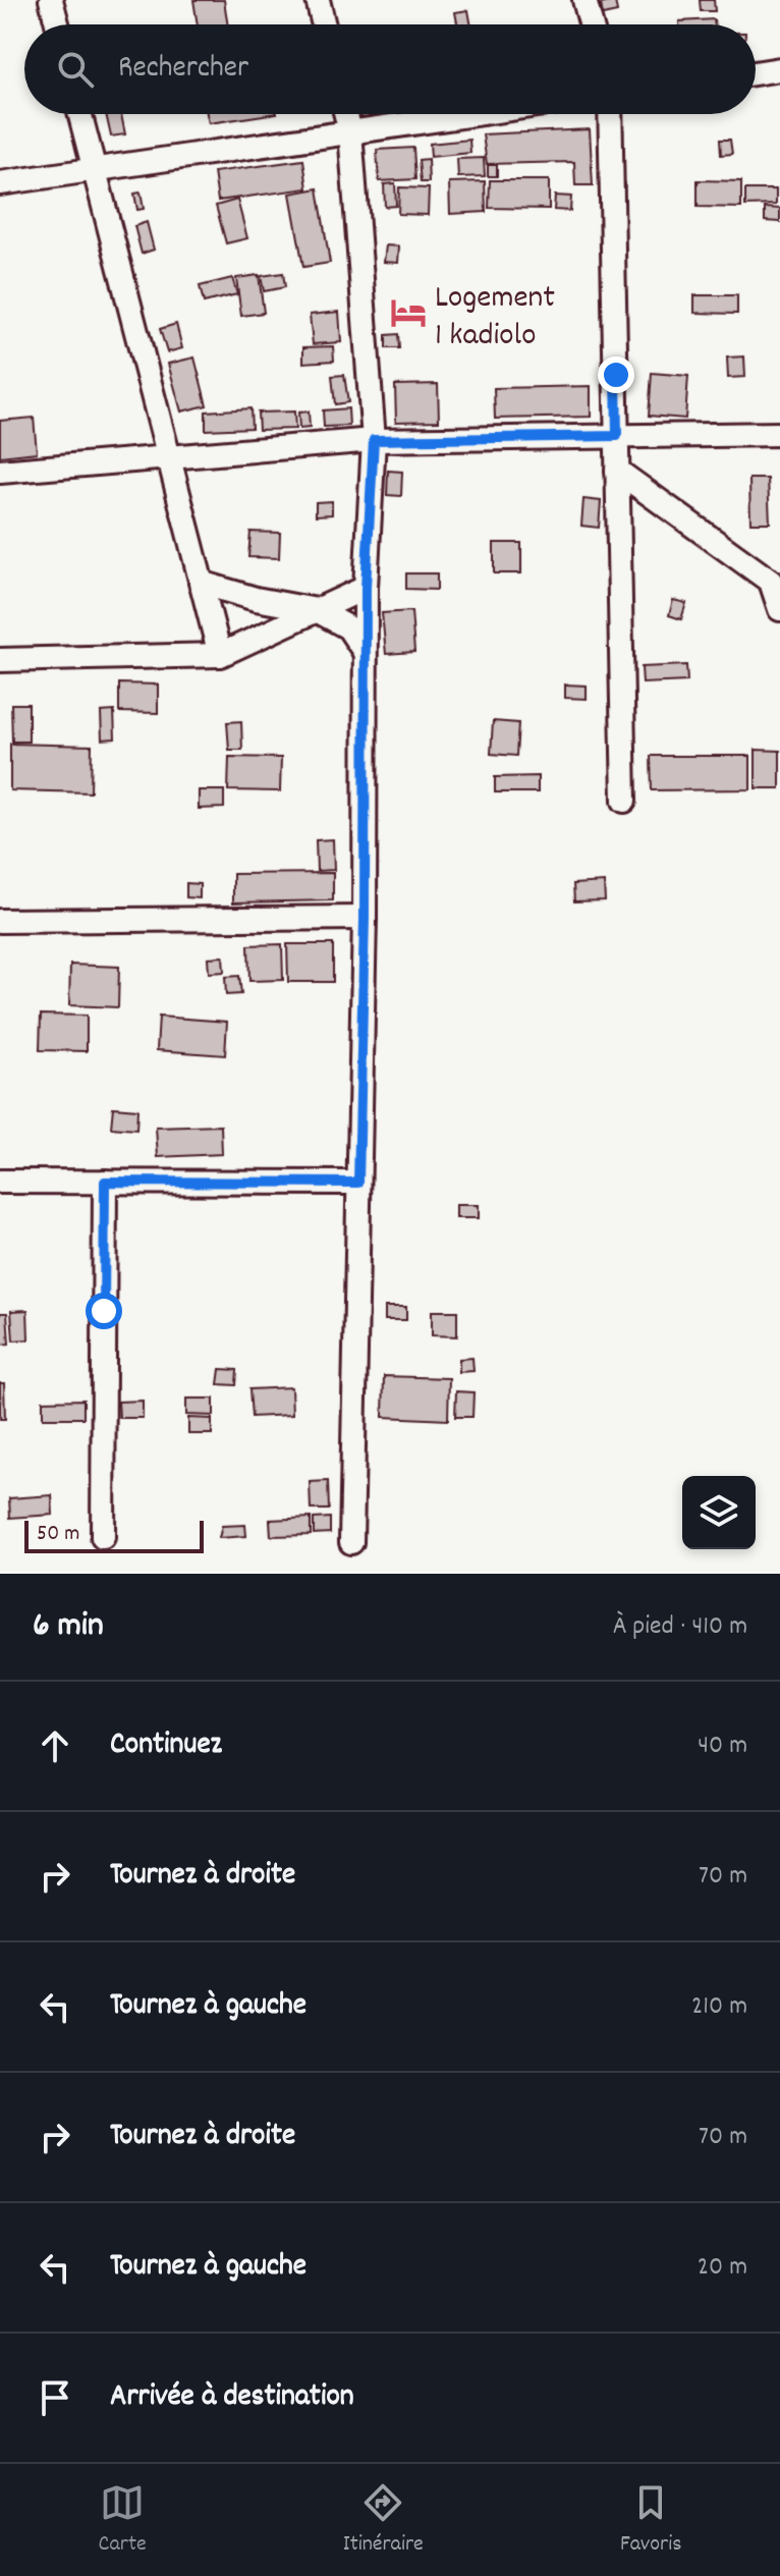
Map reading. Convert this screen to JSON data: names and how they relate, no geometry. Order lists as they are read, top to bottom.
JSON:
{
  "places": {
    "hotel": ["Logement 1 kadiolo"]
  },
  "scale_bar": "50 m",
  "page": {
    "search": "Rechercher",
    "scale": "50 m",
    "heading": ["6 min", "À pied · 410 m"],
    "list": [
      ["Continuez", "40 m"],
      ["Tournez à droite", "70 m"],
      ["Tournez à gauche", "210 m"],
      ["Tournez à droite", "70 m"],
      ["Tournez à gauche", "20 m"],
      "Arrivée à destination"
    ],
    "nav": ["Carte", "Itinéraire", "Favoris"]
  }
}
